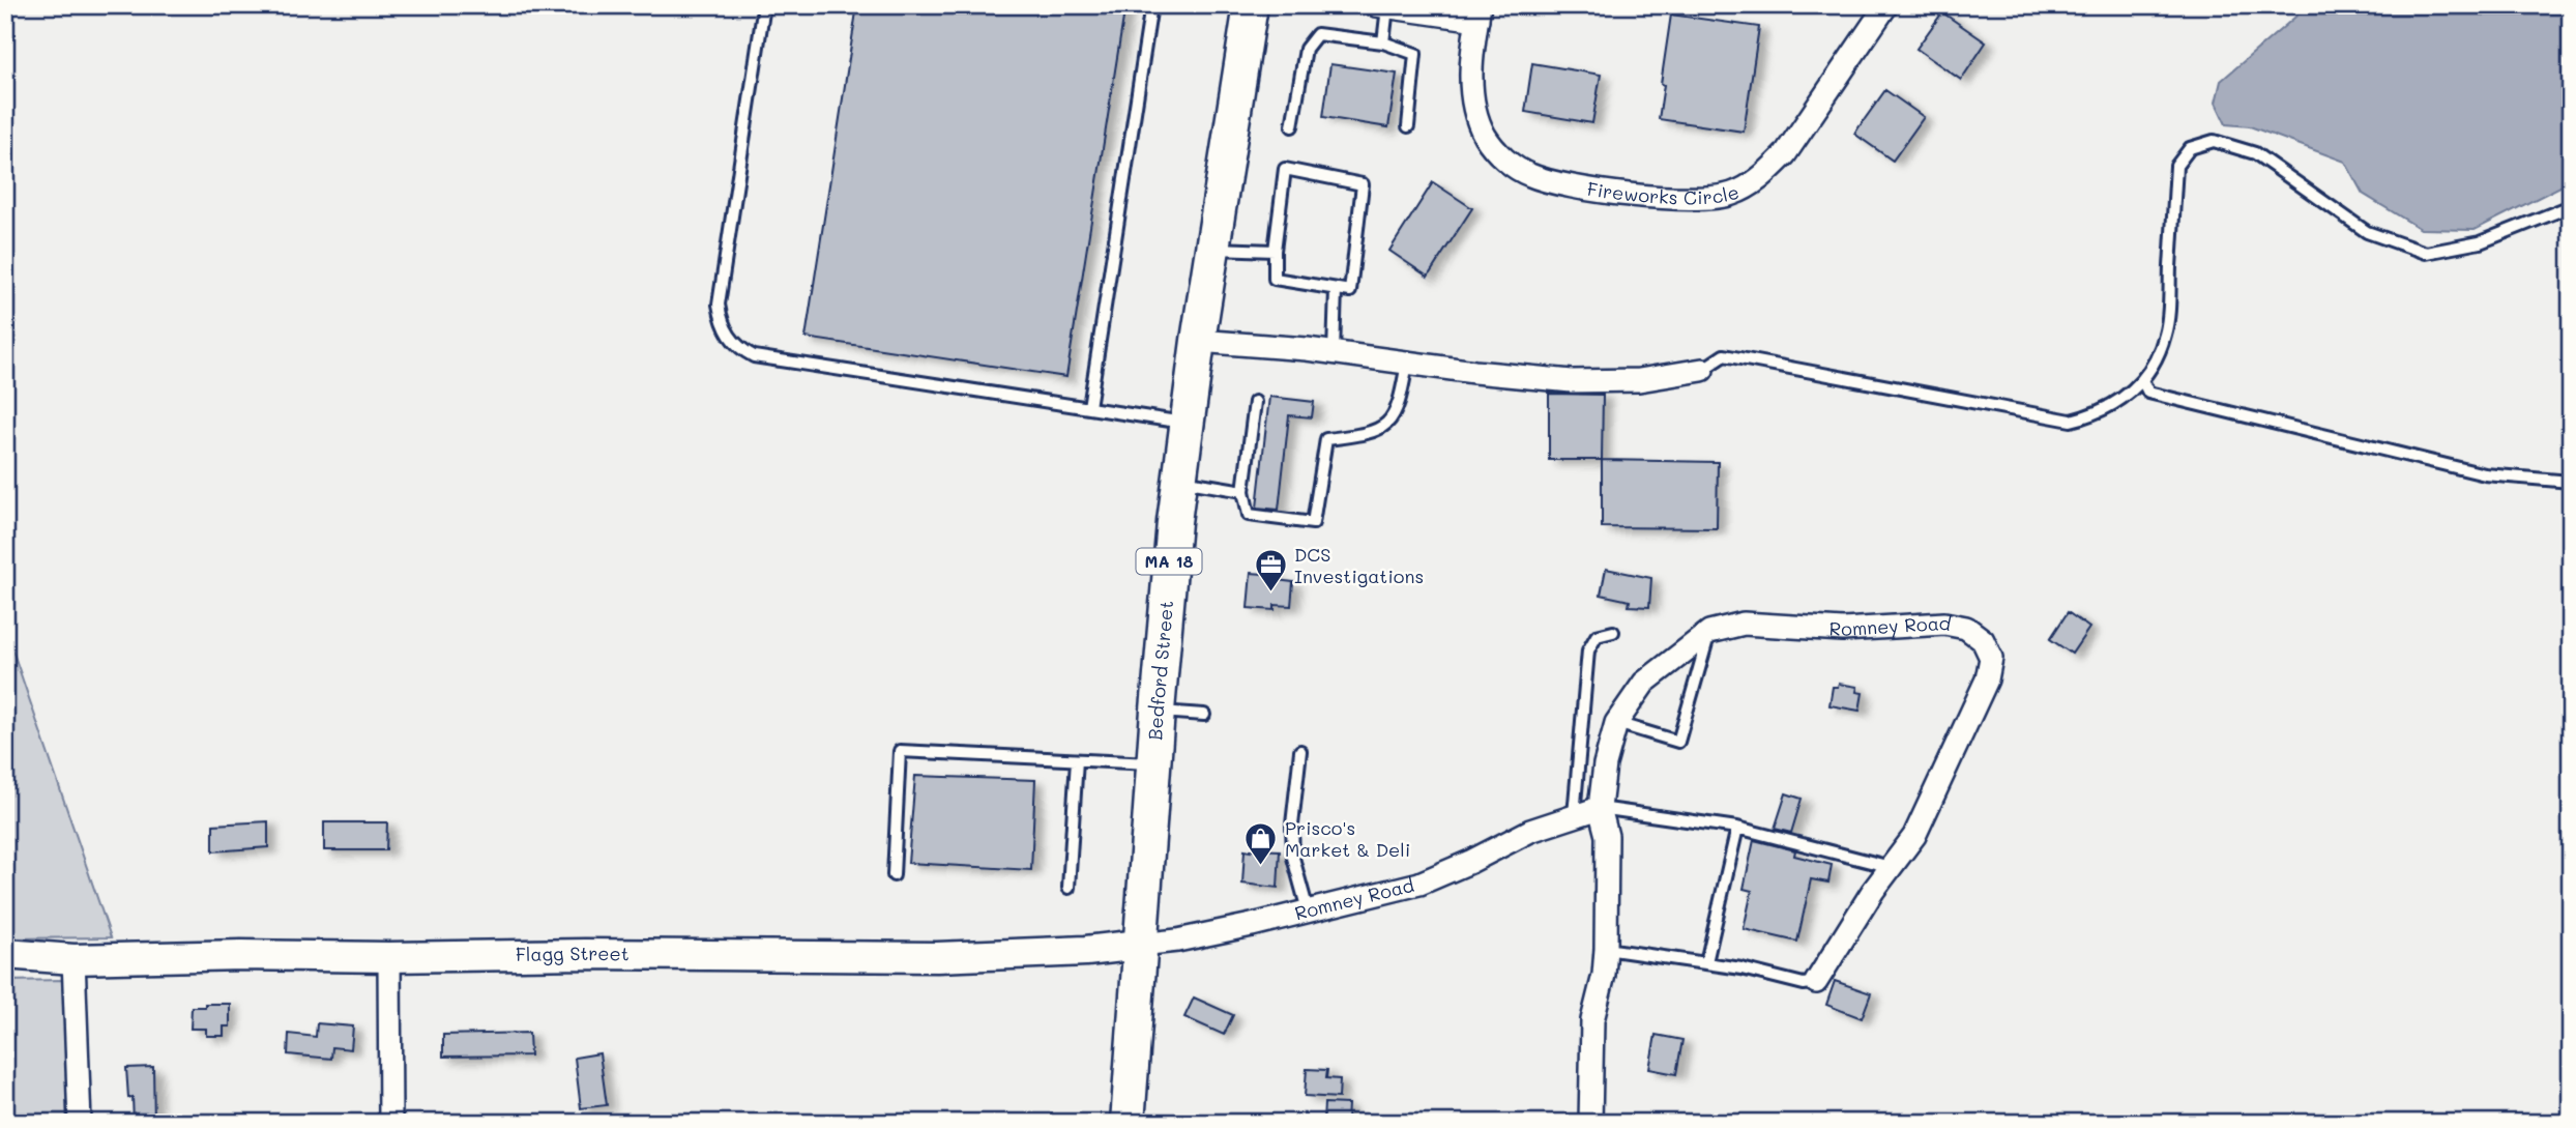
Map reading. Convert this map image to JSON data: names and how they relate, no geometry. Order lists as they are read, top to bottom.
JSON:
{
  "streets": {
    "main road": ["MA 18", "Bedford Street"],
    "street": ["Fireworks Circle", "Romney Road", "Flagg Street"]
  },
  "crossings": [
    ["Romney Road", "Bedford Street"],
    ["Romney Road", "Flagg Street"],
    ["Bedford Street", "Flagg Street"]
  ],
  "places": {
    "office": ["DCS Investigations"],
    "shop": ["Prisco's Market & Deli"]
  }
}
